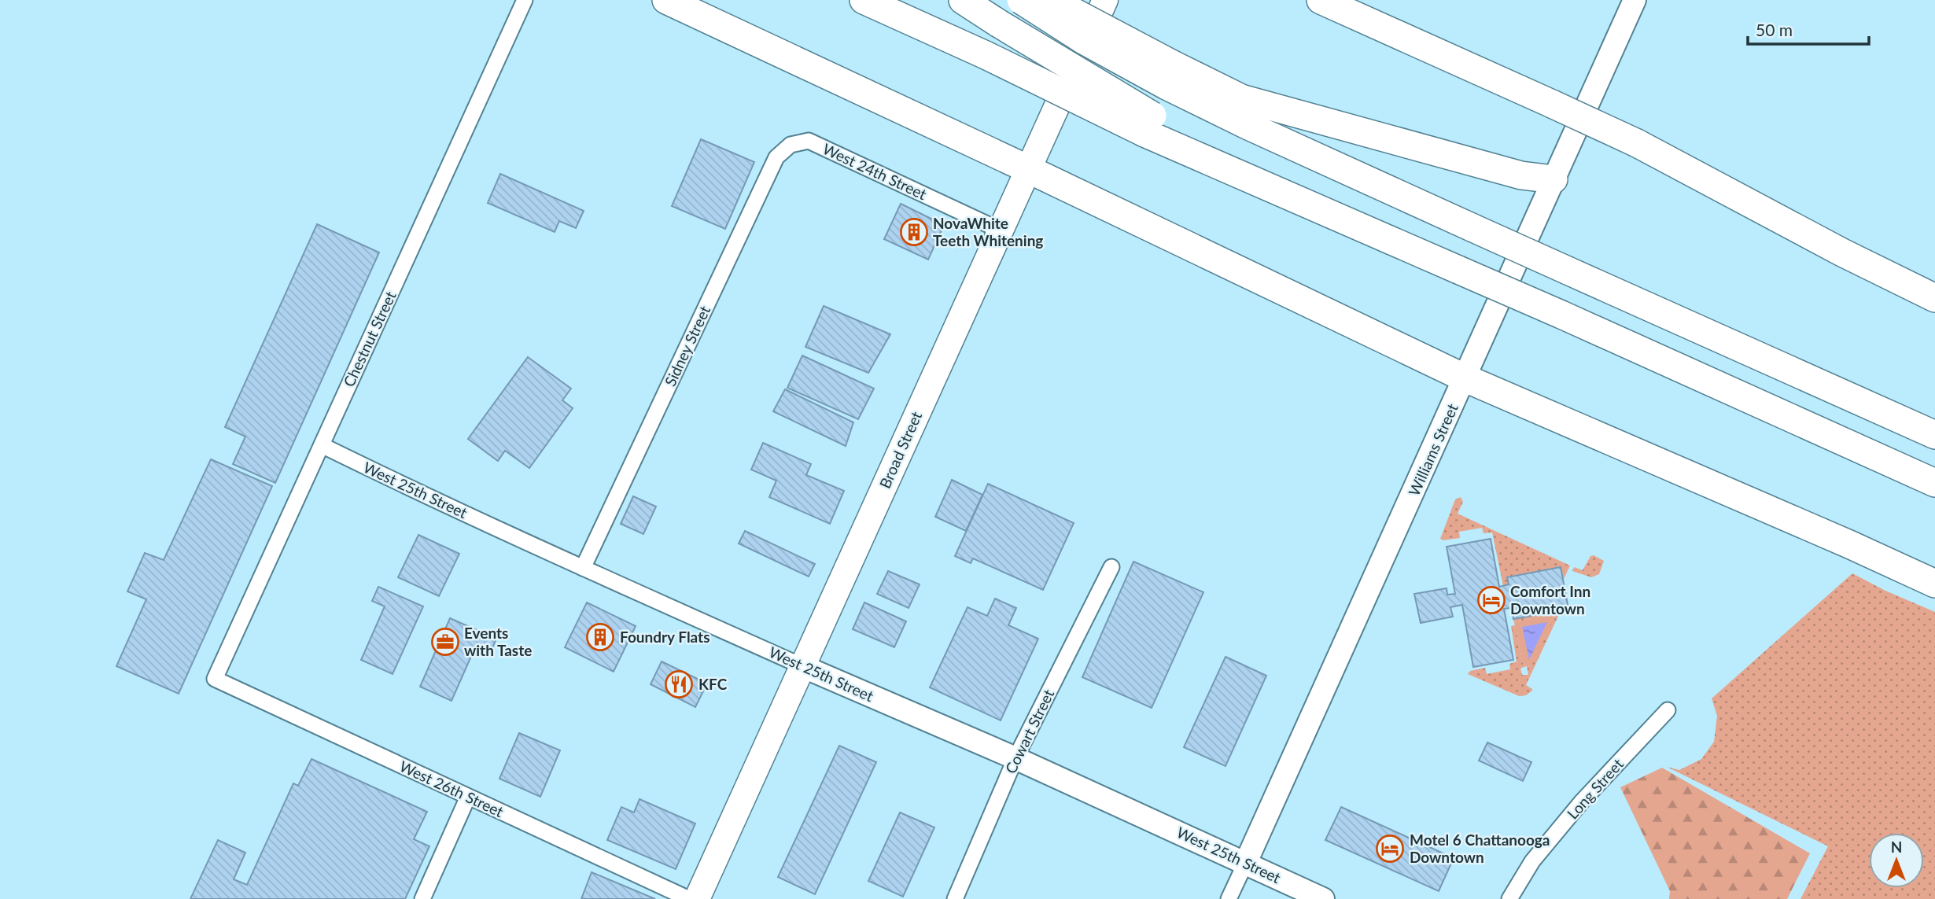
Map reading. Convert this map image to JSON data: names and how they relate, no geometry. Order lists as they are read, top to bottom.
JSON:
{
  "streets": {
    "main road": ["Broad Street"],
    "street": [
      "West 24th Street",
      "Chestnut Street",
      "Sidney Street",
      "Williams Street",
      "West 25th Street",
      "Cowart Street",
      "West 26th Street",
      "Long Street"
    ]
  },
  "crossings": [
    ["West 24th Street", "Sidney Street"],
    ["West 24th Street", "Broad Street"],
    ["Chestnut Street", "West 25th Street"],
    ["Chestnut Street", "West 26th Street"],
    ["Sidney Street", "West 25th Street"],
    ["Broad Street", "West 25th Street"],
    ["Williams Street", "West 25th Street"],
    ["West 25th Street", "Cowart Street"]
  ],
  "places": {
    "building": ["NovaWhite Teeth Whitening", "Foundry Flats"],
    "hotel": ["Comfort Inn Downtown", "Motel 6 Chattanooga Downtown"],
    "office": ["Events with Taste"],
    "restaurant": ["KFC"]
  },
  "scale_bar": "50 m",
  "north": "top"
}
